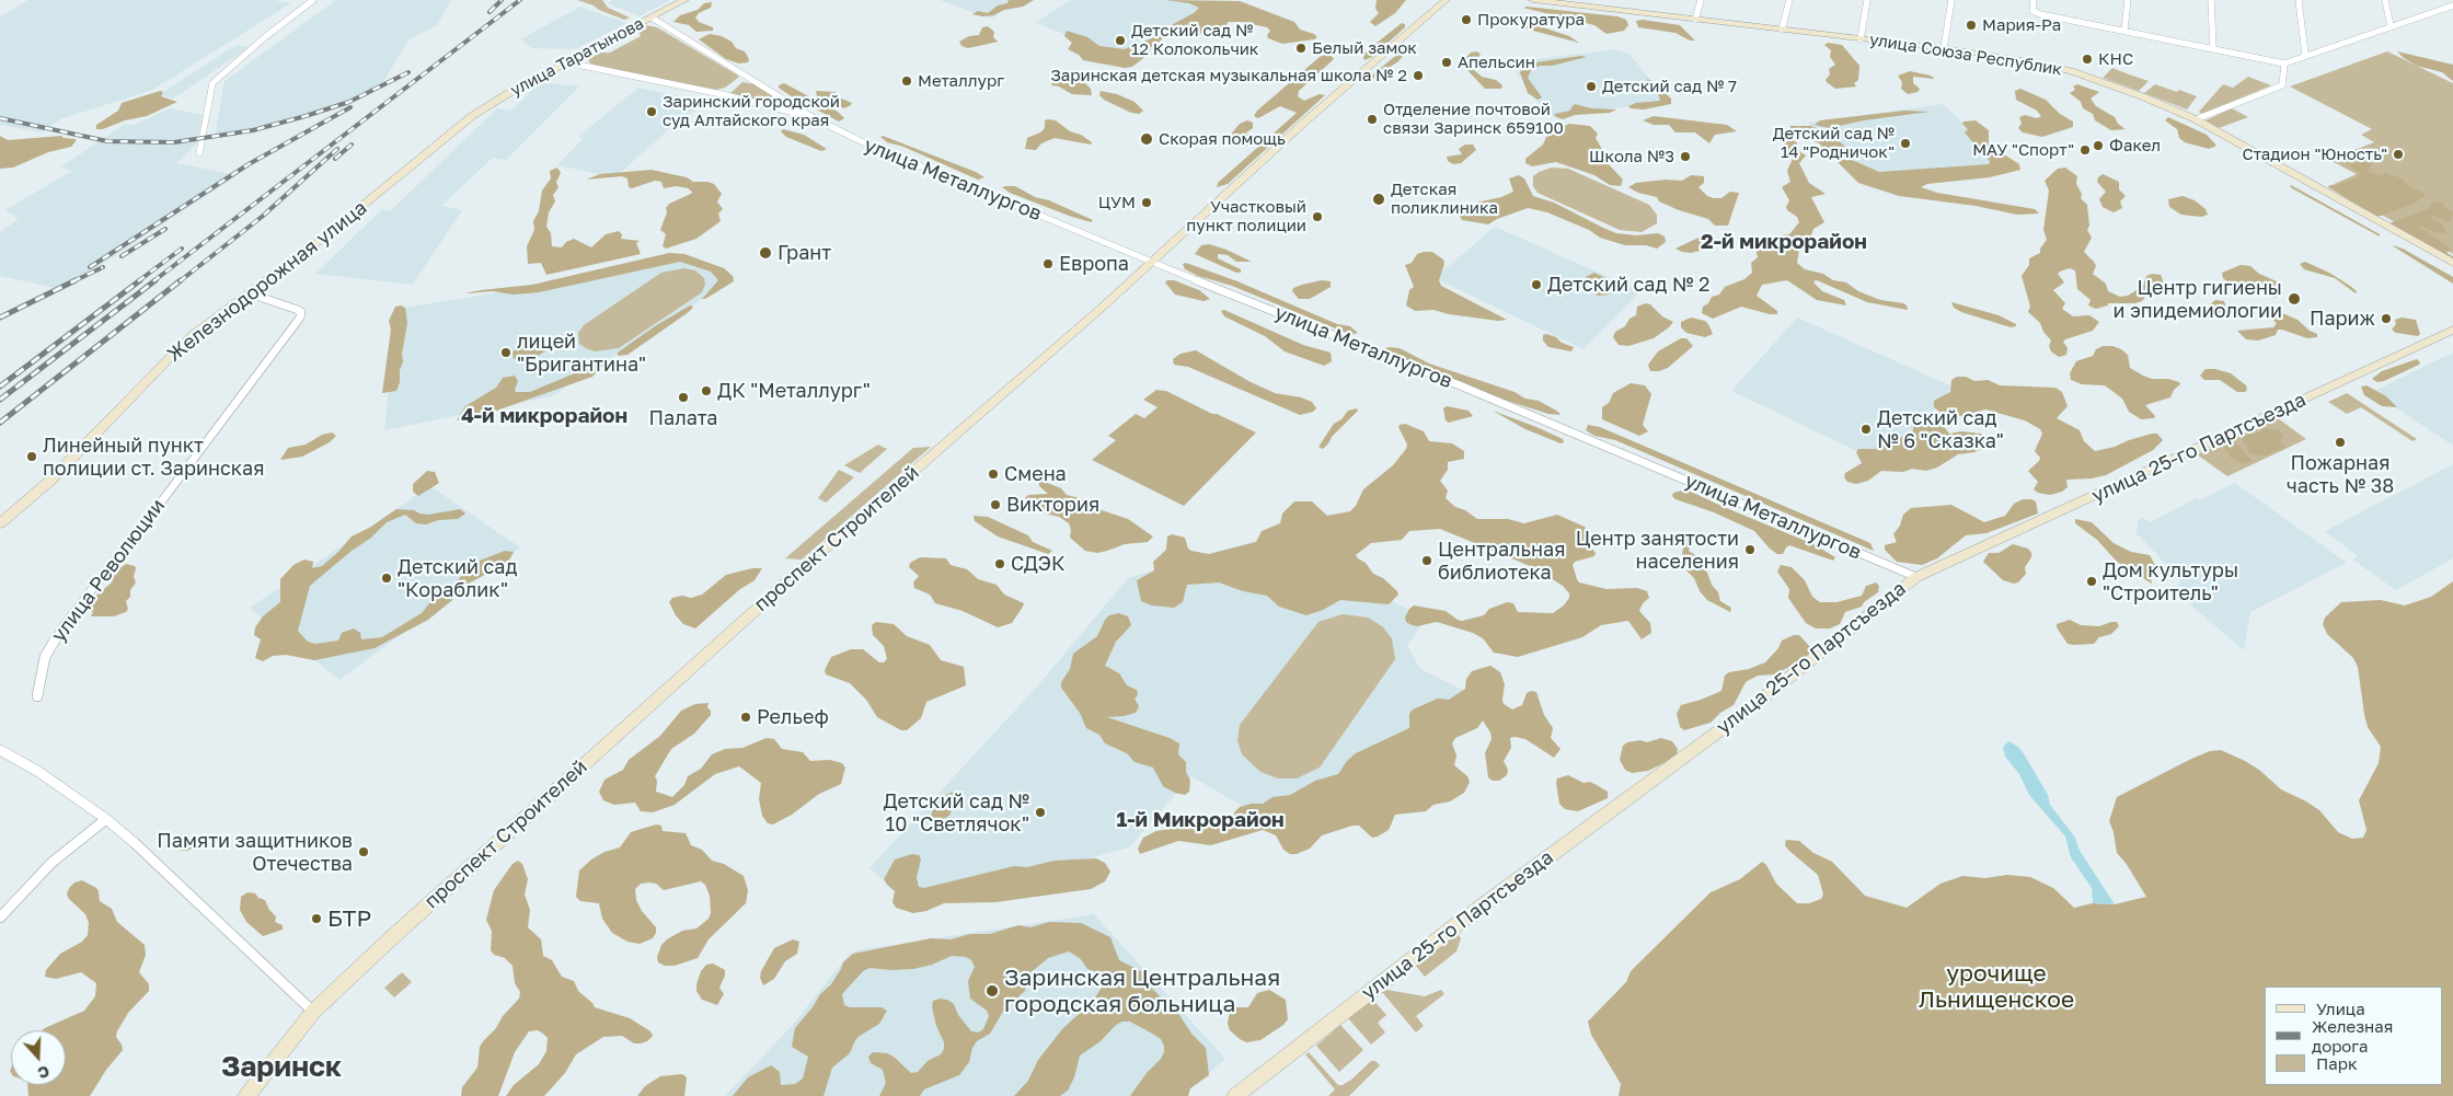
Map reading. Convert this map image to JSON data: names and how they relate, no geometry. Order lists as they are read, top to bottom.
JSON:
{
  "streets": {
    "street": [
      "улица Союза Республик",
      "улица Таратынова",
      "улица Металлургов",
      "Железнодорожная улица",
      "улица 25-го Партсъезда",
      "проспект Строителей",
      "улица Революции"
    ]
  },
  "crossings": [
    ["улица Таратынова", "улица Металлургов"],
    ["улица Таратынова", "Железнодорожная улица"],
    ["улица Металлургов", "улица 25-го Партсъезда"],
    ["улица Металлургов", "проспект Строителей"],
    ["Железнодорожная улица", "улица Революции"]
  ],
  "districts": [
    "2-й микрорайон",
    "4-й микрорайон",
    "1-й Микрорайон",
    "Заринск"
  ],
  "parks": ["урочище Льнищенское"],
  "places": [
    "Прокуратура",
    "Мария-Ра",
    "Детский сад № 12 Колокольчик",
    "Белый замок",
    "КНС",
    "Апельсин",
    "Заринская детская музыкальная школа № 2",
    "Металлург",
    "Детский сад № 7",
    "Заринский городской суд Алтайского края",
    "Отделение почтовой связи Заринск 659100",
    "Скорая помощь",
    "Детский сад № 14 \"Родничок\"",
    "Факел",
    "МАУ \"Спорт\"",
    "Стадион \"Юность\"",
    "Школа №3",
    "Детская поликлиника",
    "ЦУМ",
    "Участковый пункт полиции",
    "Грант",
    "Европа",
    "Детский сад № 2",
    "Центр гигиены и эпидемиологии",
    "Париж",
    "лицей \"Бригантина\"",
    "ДК \"Металлург\"",
    "Палата",
    "Детский сад № 6 \"Сказка\"",
    "Пожарная часть № 38",
    "Линейный пункт полиции ст. Заринская",
    "Смена",
    "Виктория",
    "Центр занятости населения",
    "Центральная библиотека",
    "СДЭК",
    "Детский сад \"Кораблик\"",
    "Дом культуры \"Строитель\"",
    "Рельеф",
    "Детский сад № 10 \"Светлячок\"",
    "Памяти защитников Отечества",
    "БТР",
    "Заринская Центральная городская больница"
  ],
  "legend": ["Улица", "Железная дорога", "Парк"],
  "north": "bottom"
}
